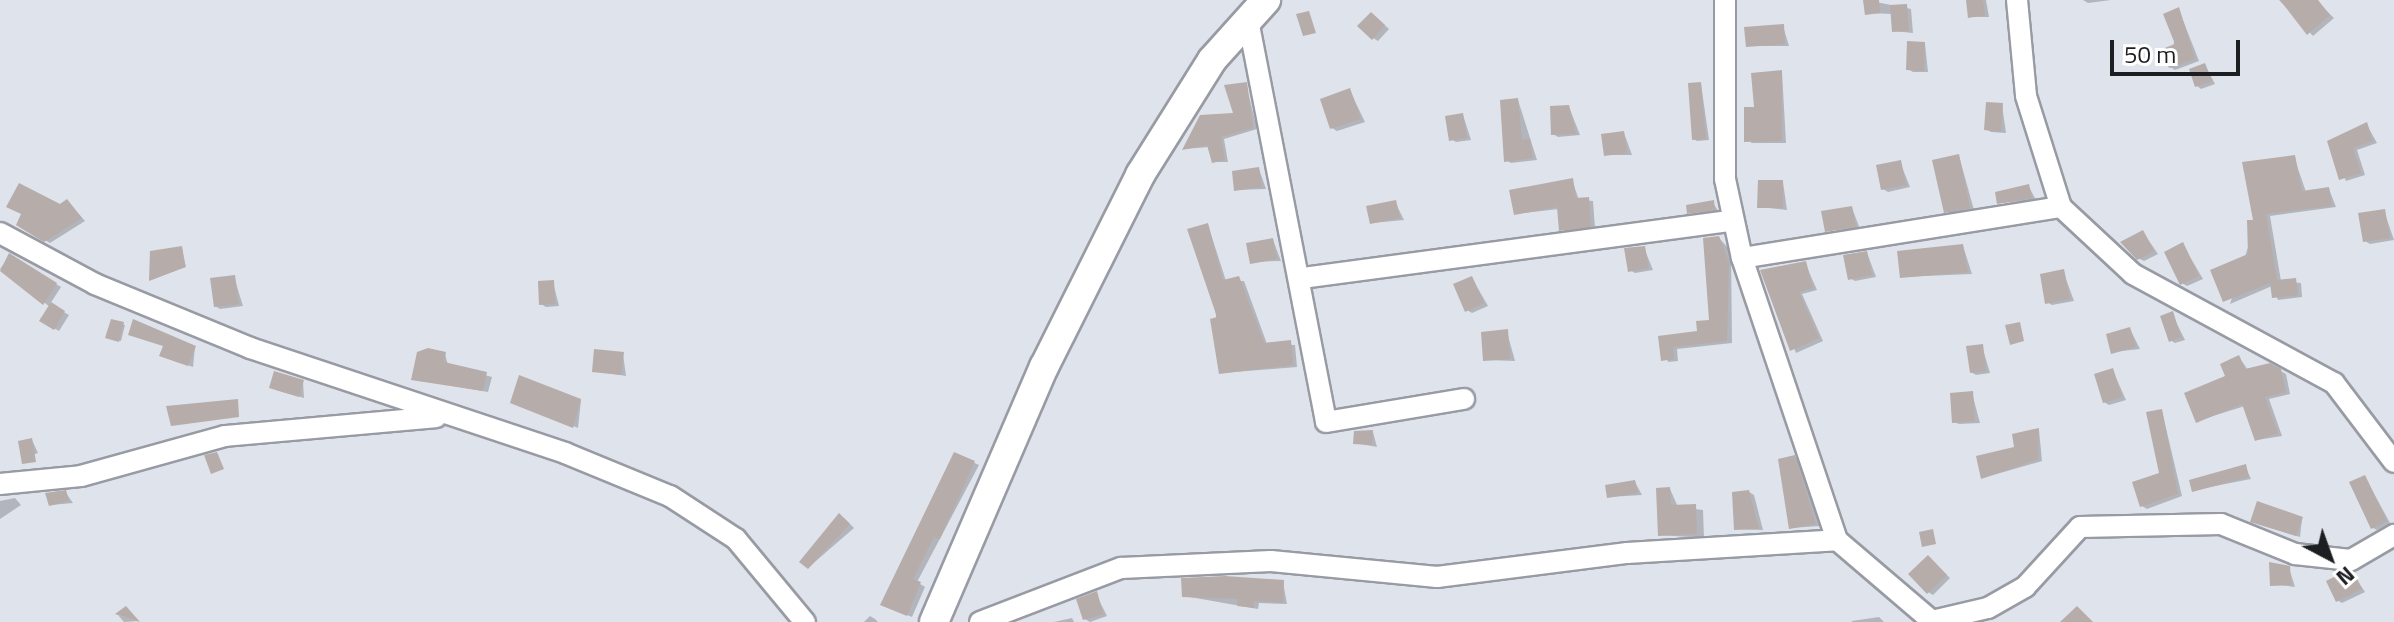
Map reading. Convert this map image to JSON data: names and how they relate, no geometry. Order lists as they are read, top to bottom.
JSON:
{
  "scale_bar": "50 m",
  "north": "bottom right"
}
